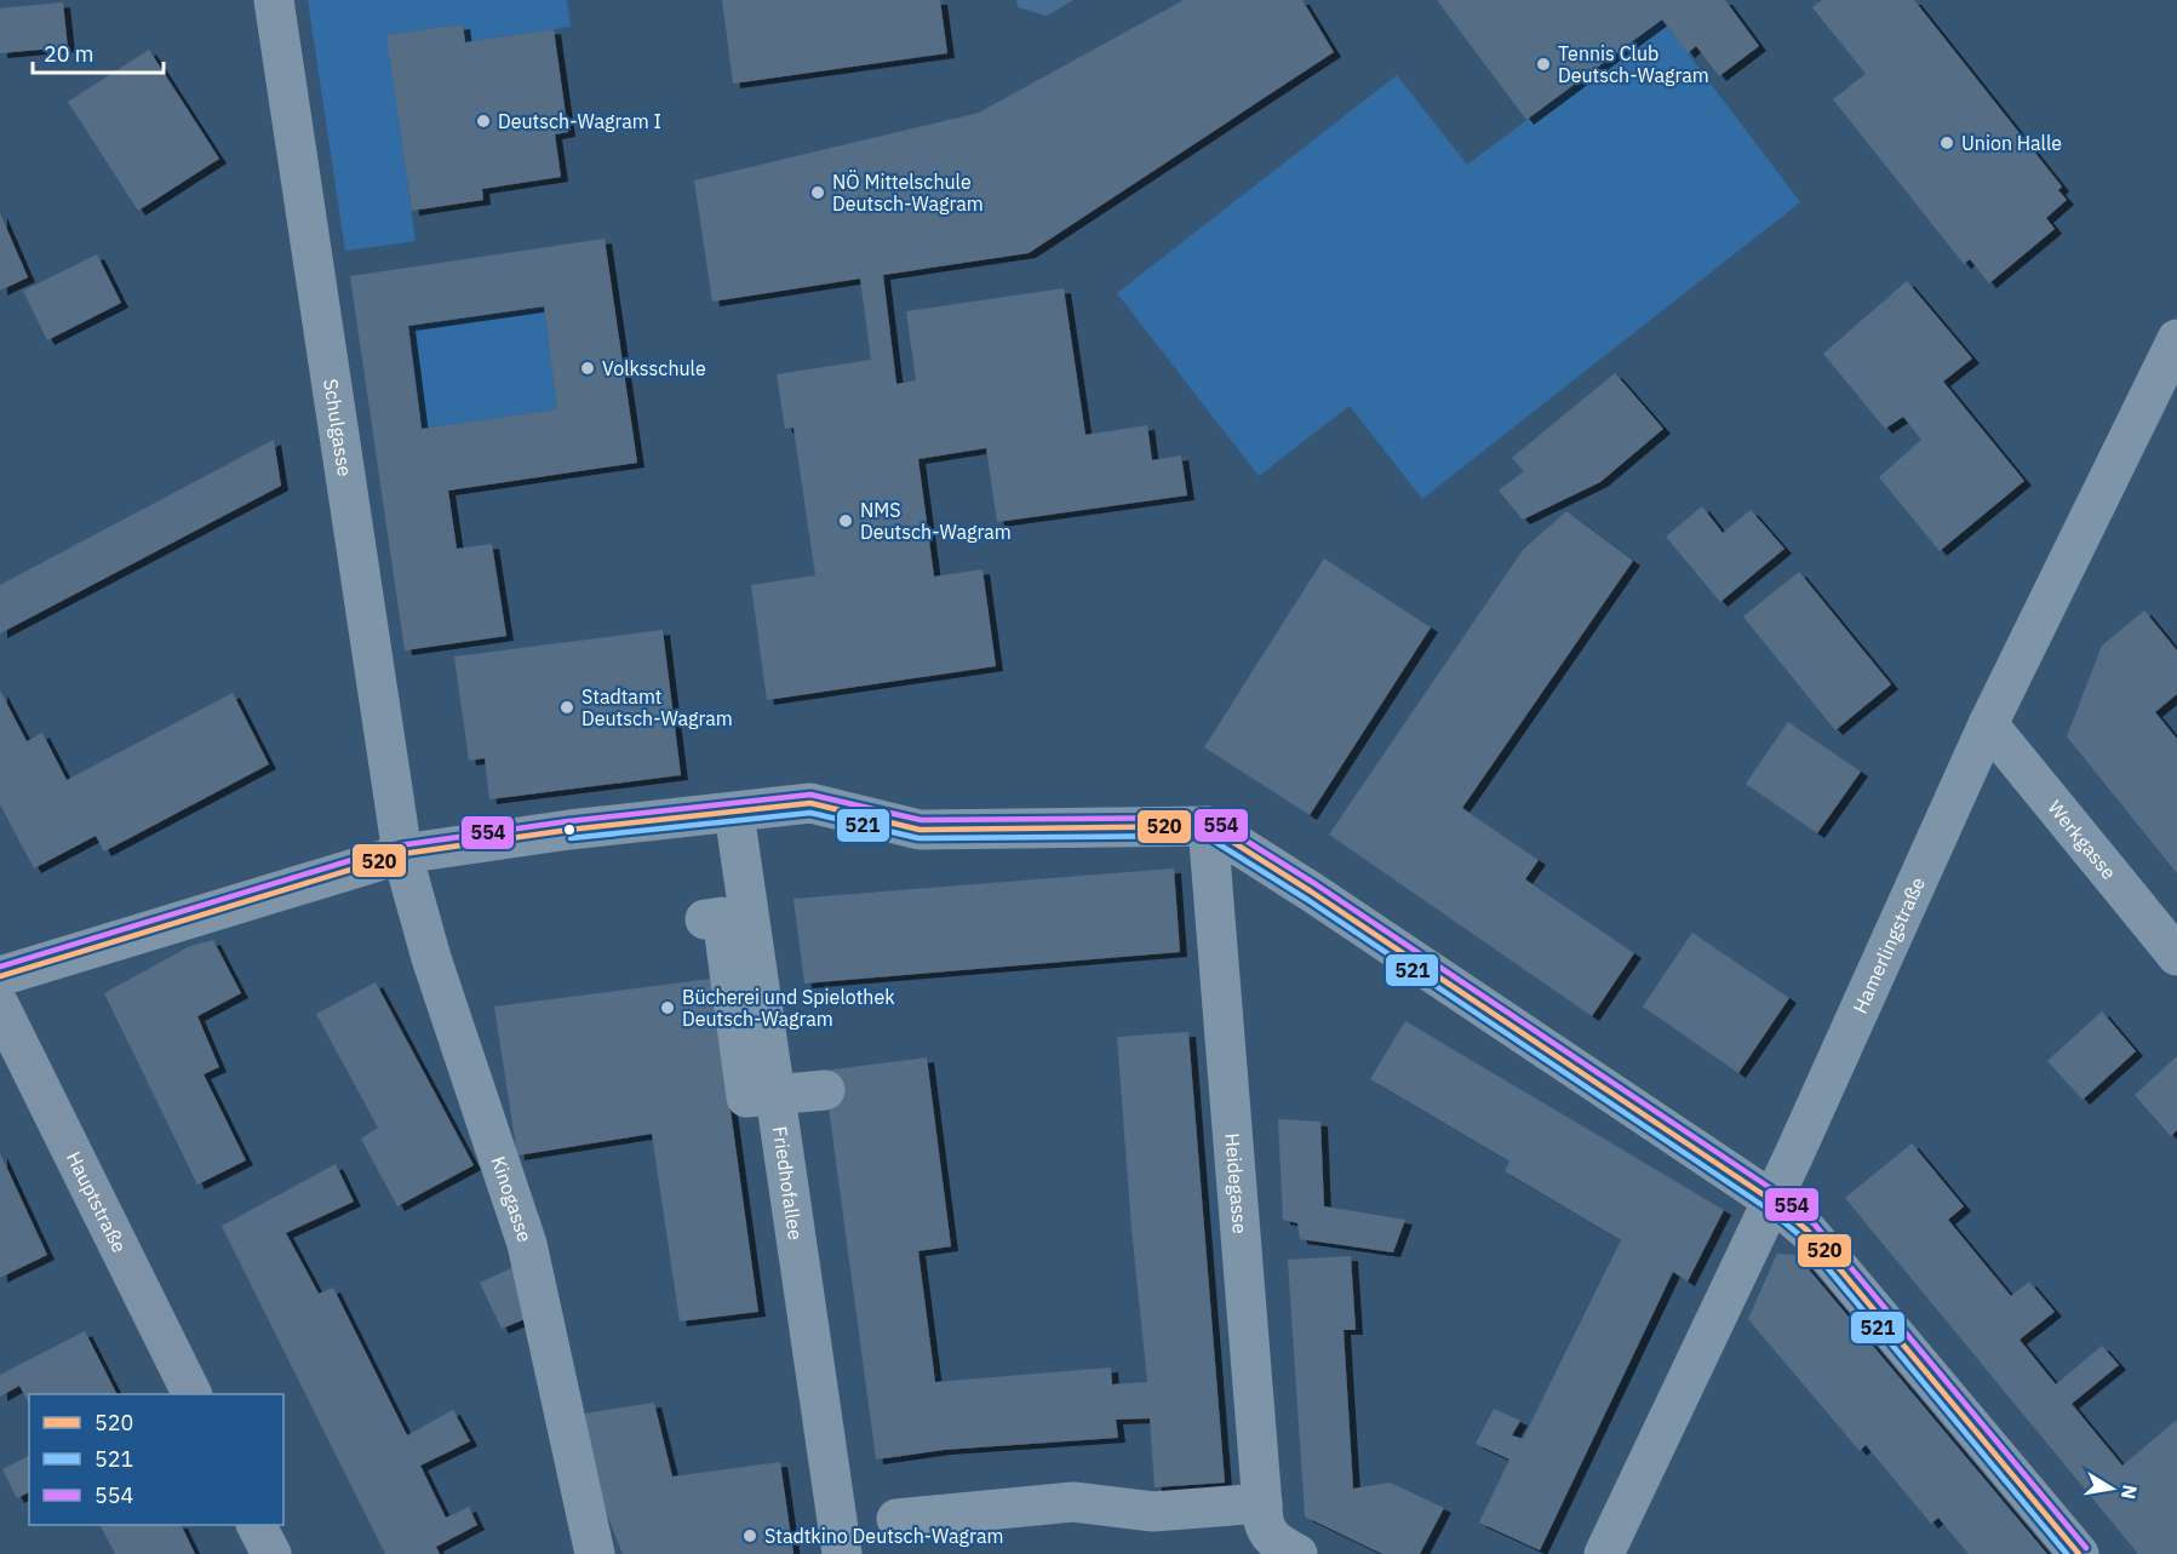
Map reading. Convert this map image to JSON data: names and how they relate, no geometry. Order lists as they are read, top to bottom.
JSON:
{
  "streets": {
    "main road": ["Hauptstraße"],
    "street": [
      "Schulgasse",
      "Werkgasse",
      "Hamerlingstraße",
      "Heidegasse",
      "Friedhofallee",
      "Kinogasse"
    ]
  },
  "crossings": [
    ["Schulgasse", "Kinogasse"],
    ["Werkgasse", "Hamerlingstraße"]
  ],
  "places": [
    "Tennis Club Deutsch-Wagram",
    "Deutsch-Wagram I",
    "Union Halle",
    "NÖ Mittelschule Deutsch-Wagram",
    "Volksschule",
    "NMS Deutsch-Wagram",
    "Stadtamt Deutsch-Wagram",
    "Bücherei und Spielothek Deutsch-Wagram",
    "Stadtkino Deutsch-Wagram"
  ],
  "lines": ["transit line 554", "transit line 520", "transit line 521"],
  "legend": ["520", "521", "554"],
  "scale_bar": "20 m",
  "north": "right"
}
